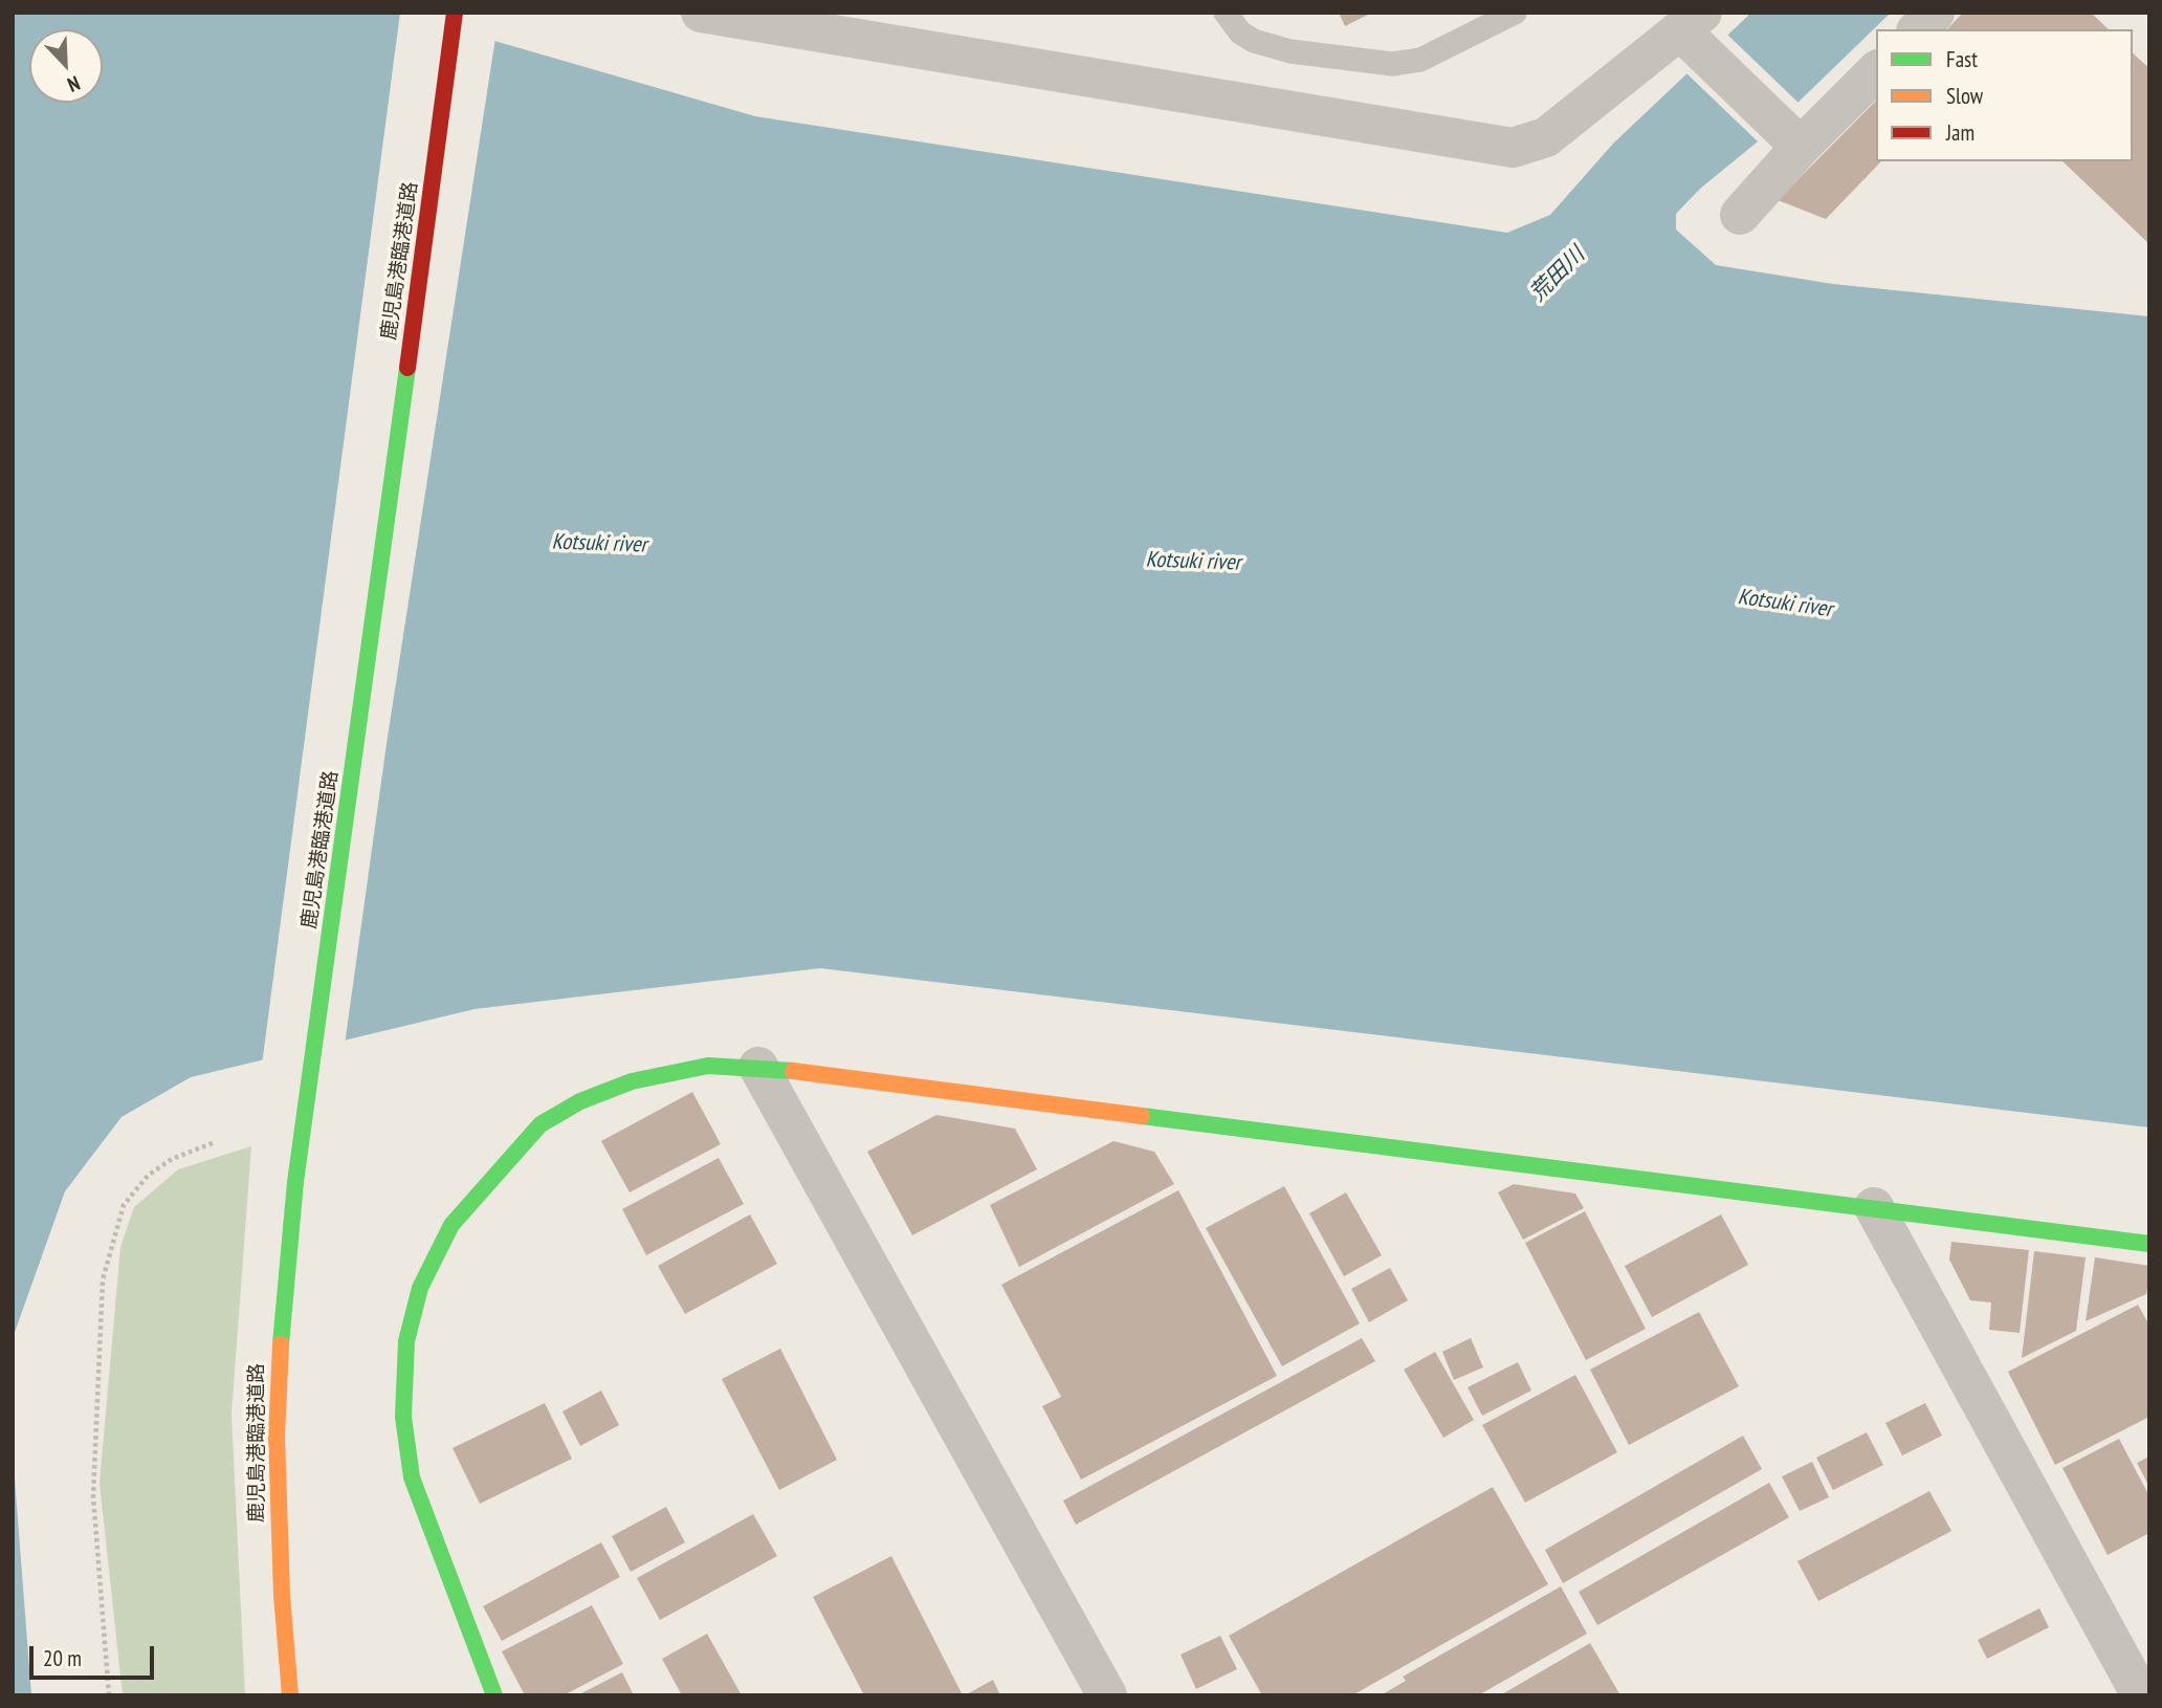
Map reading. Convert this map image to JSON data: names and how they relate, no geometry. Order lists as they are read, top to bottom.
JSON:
{
  "streets": {
    "street": ["鹿児島港臨港道路"]
  },
  "water": ["荒田川", "Kotsuki river"],
  "legend": ["Fast", "Slow", "Jam"],
  "scale_bar": "20 m",
  "north": "bottom right"
}
